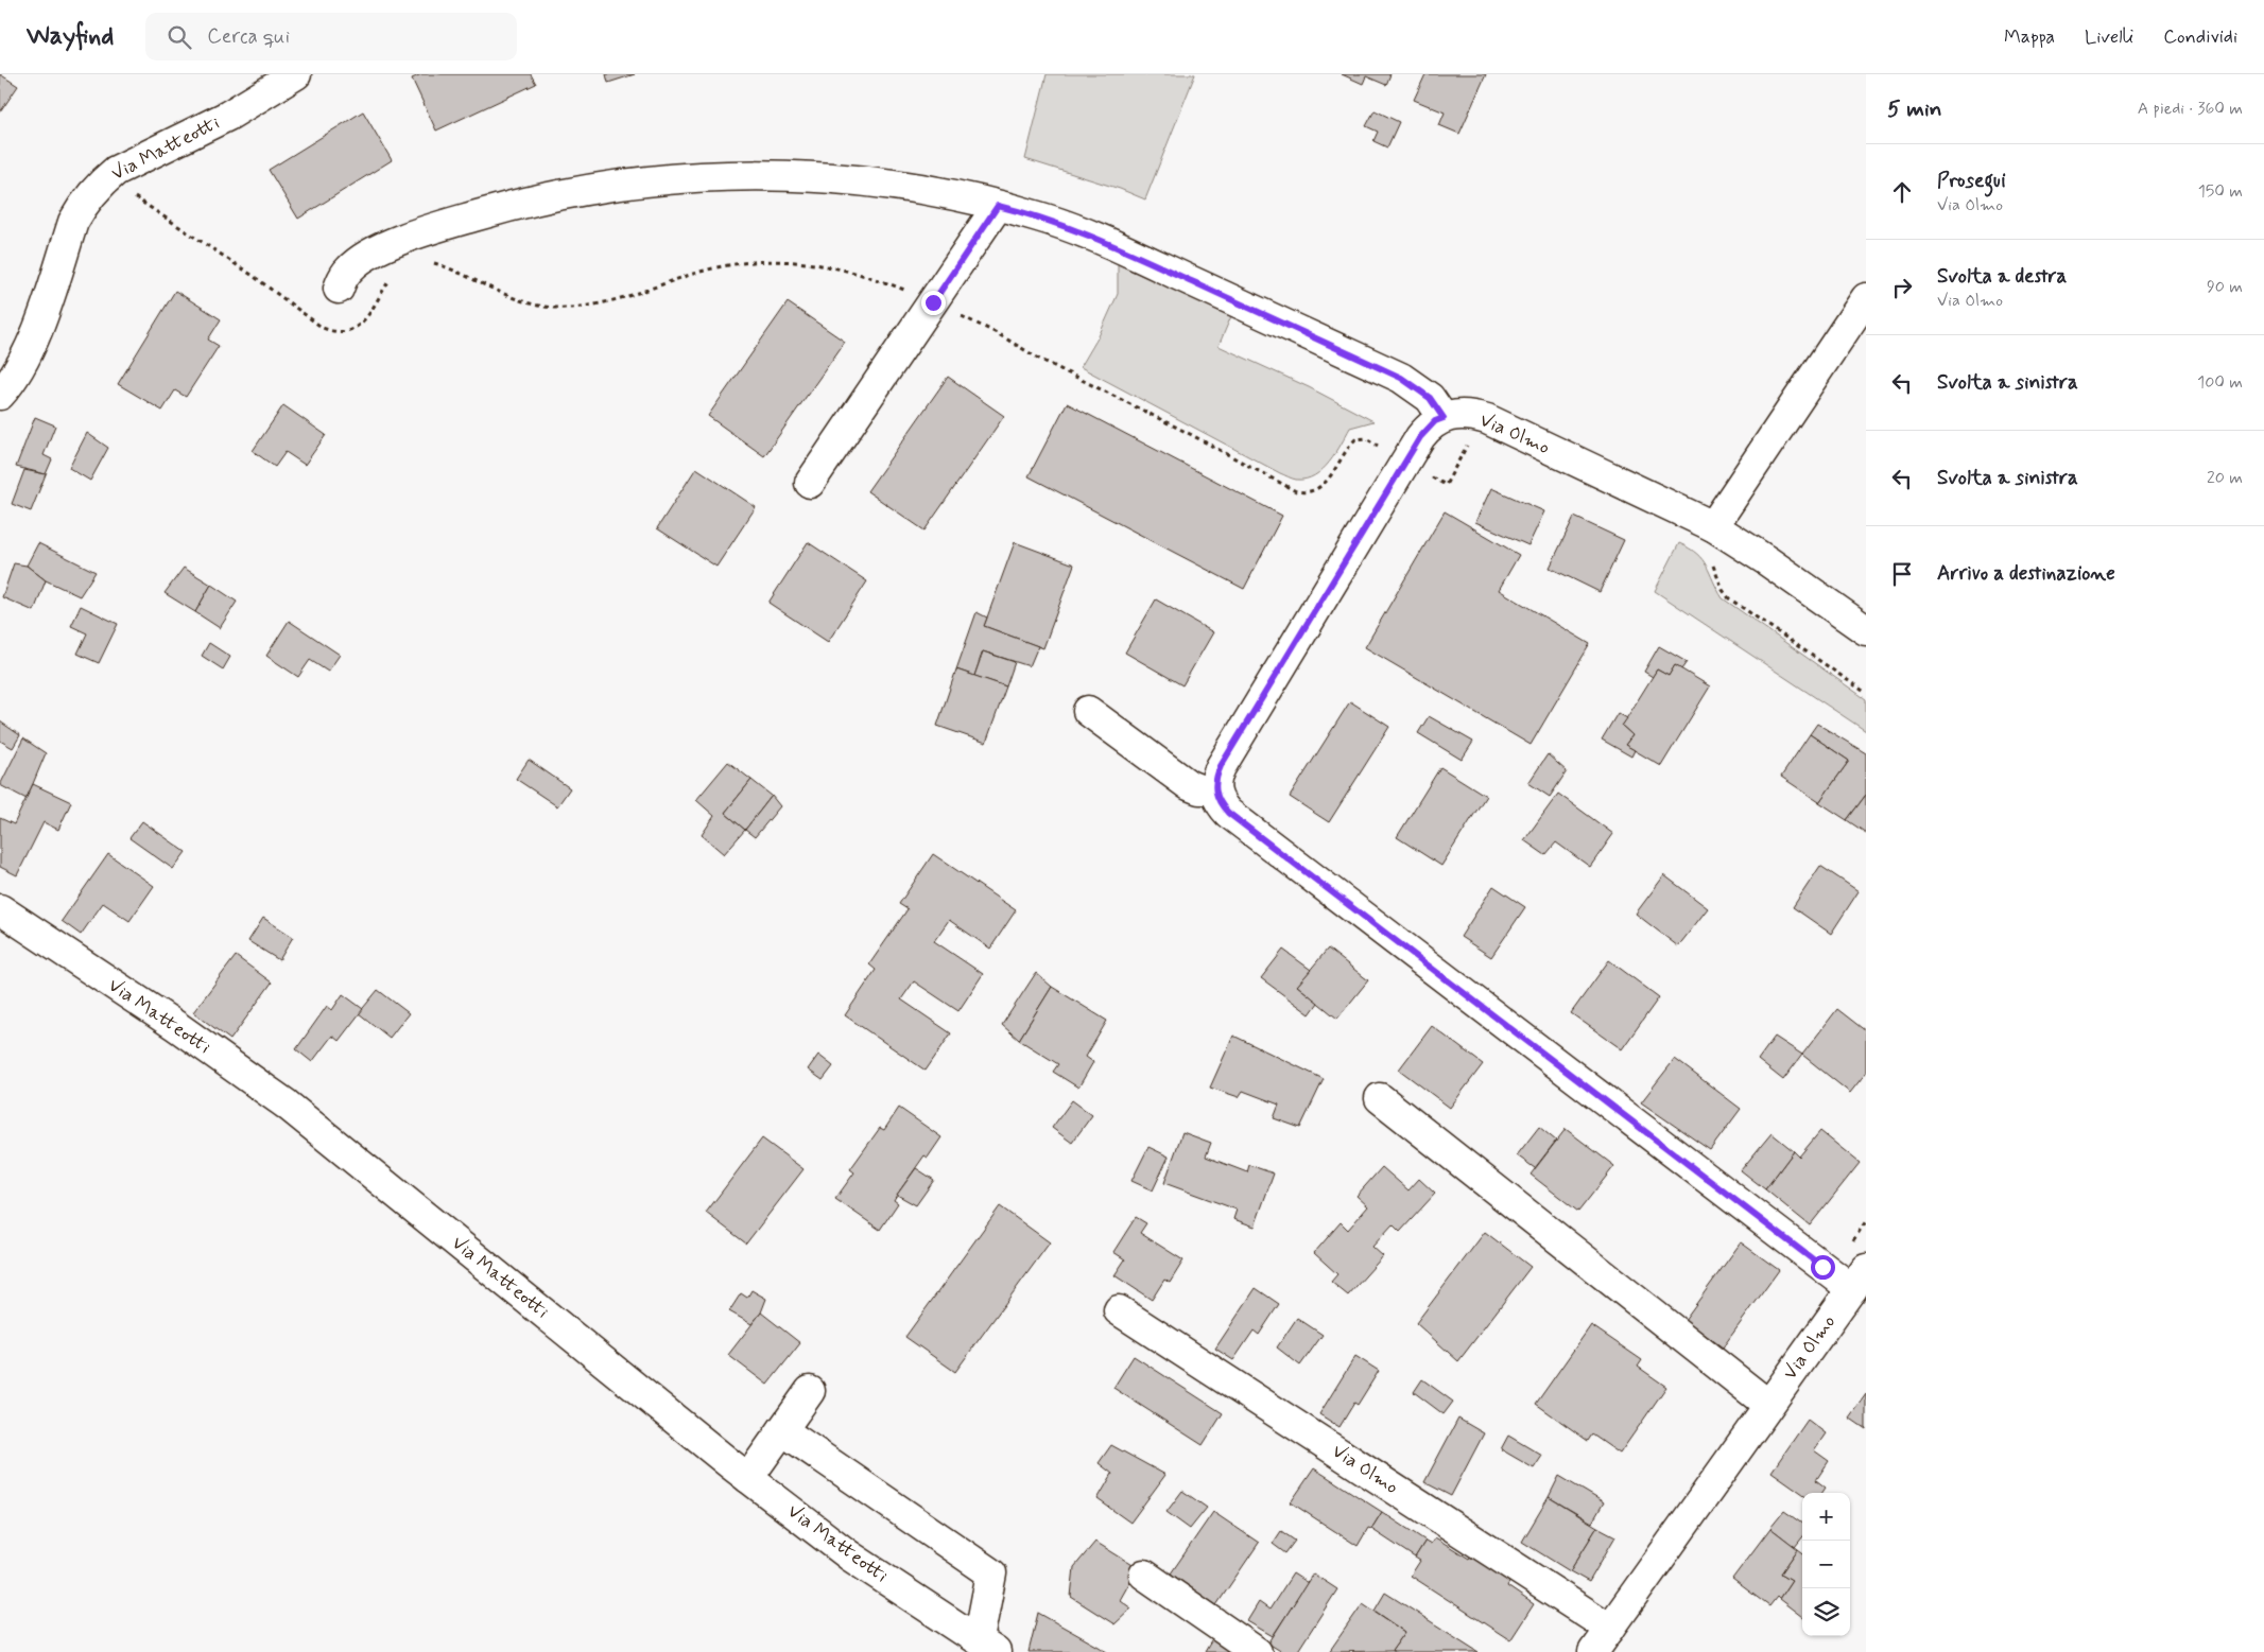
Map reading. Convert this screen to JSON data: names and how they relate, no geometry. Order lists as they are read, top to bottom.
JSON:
{
  "streets": {
    "street": ["Via Matteotti", "Via Olmo"]
  },
  "page": {
    "header": "Wayfind",
    "search": "Cerca qui",
    "nav": ["Mappa", "Livelli", "Condividi"],
    "heading": ["5 min", "A piedi · 360 m"],
    "list": [
      ["Prosegui", "Via Olmo", "150 m"],
      ["Svolta a destra", "Via Olmo", "90 m"],
      ["Svolta a sinistra", "100 m"],
      ["Svolta a sinistra", "20 m"],
      "Arrivo a destinazione"
    ],
    "map_buttons": ["+", "−"]
  }
}
